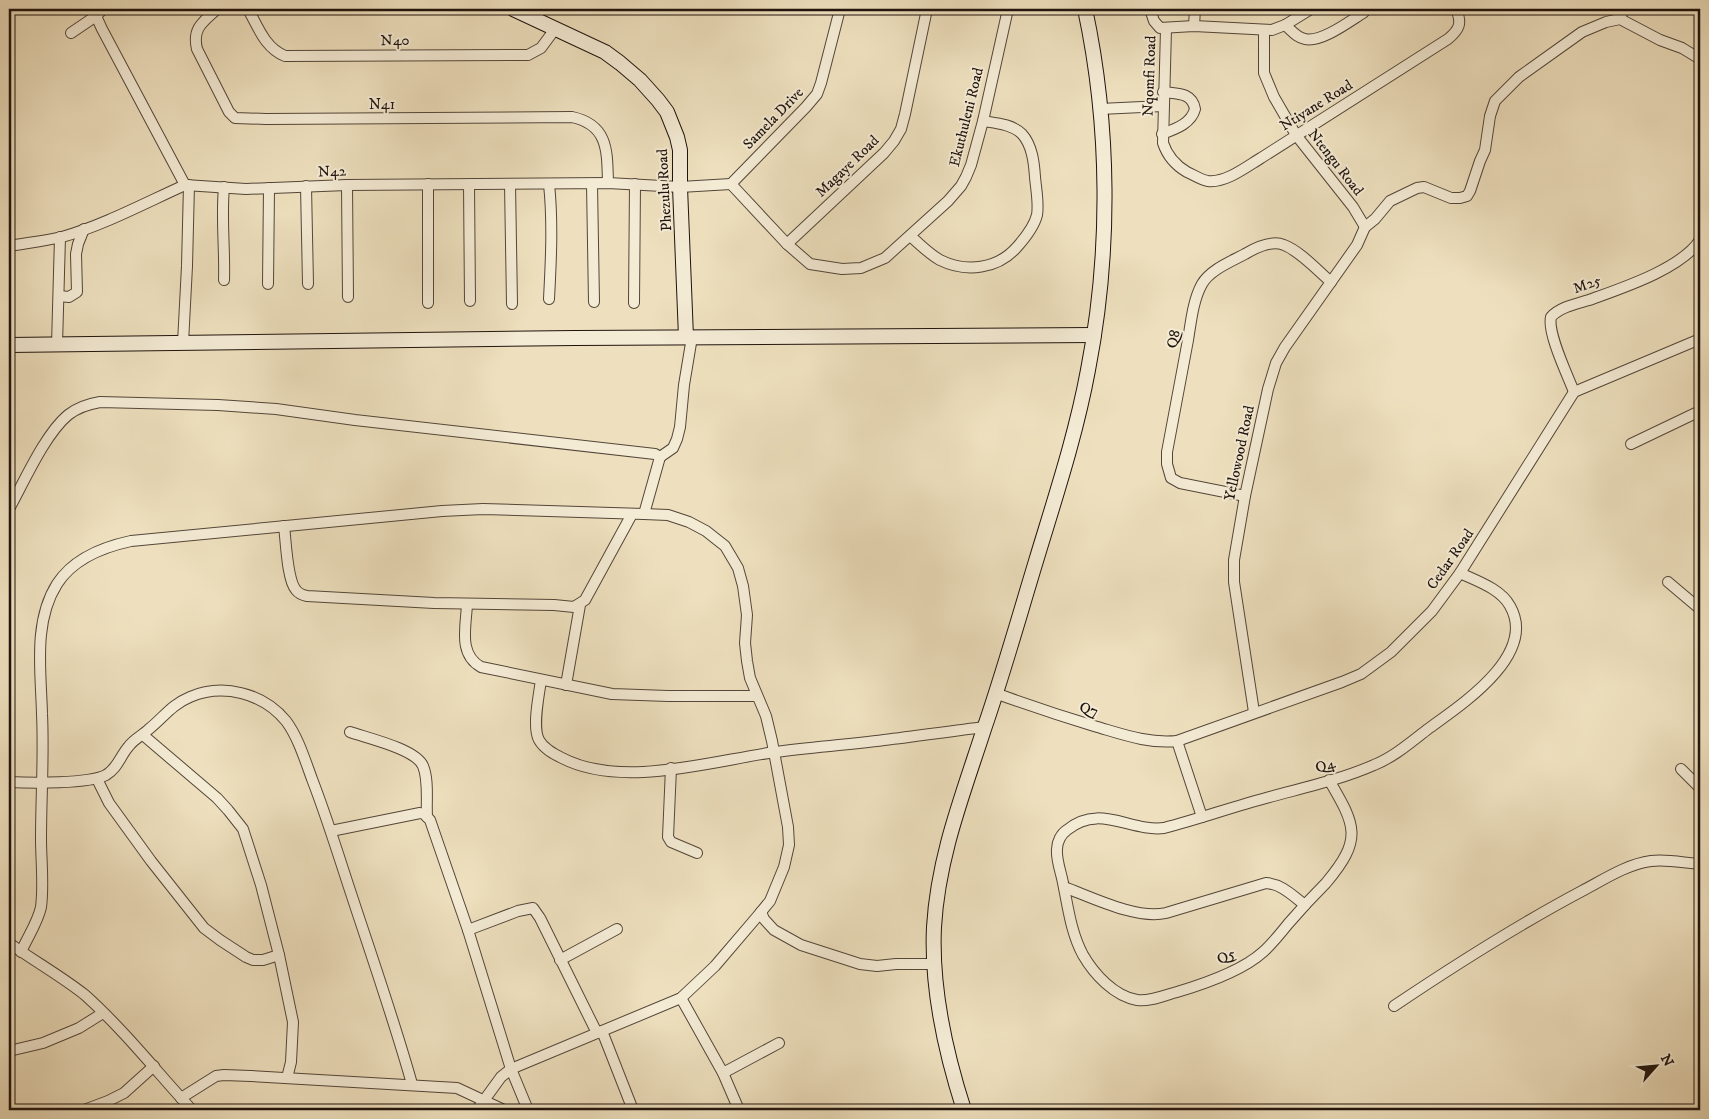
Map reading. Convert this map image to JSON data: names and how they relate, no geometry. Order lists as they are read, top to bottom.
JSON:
{
  "streets": {
    "street": [
      "N40",
      "Nqomfi Road",
      "N41",
      "Ntiyane Road",
      "Ekuthuleni Road",
      "Samela Drive",
      "Ntengu Road",
      "Magaye Road",
      "N42",
      "Phezulu Road",
      "M25",
      "Q8",
      "Yellowood Road",
      "Cedar Road",
      "Q7",
      "Q4",
      "Q5"
    ]
  },
  "crossings": [
    ["N40", "Phezulu Road"],
    ["Nqomfi Road", "Ntiyane Road"],
    ["Nqomfi Road", "Ntengu Road"],
    ["N41", "N42"],
    ["Ntiyane Road", "Ntengu Road"],
    ["Ekuthuleni Road", "Samela Drive"],
    ["Ekuthuleni Road", "Magaye Road"],
    ["Ntengu Road", "Yellowood Road"],
    ["N42", "Phezulu Road"],
    ["M25", "Cedar Road"],
    ["Q8", "Yellowood Road"],
    ["Yellowood Road", "Cedar Road"],
    ["Cedar Road", "Q7"],
    ["Cedar Road", "Q4"],
    ["Q4", "Q5"]
  ],
  "north": "top right"
}
